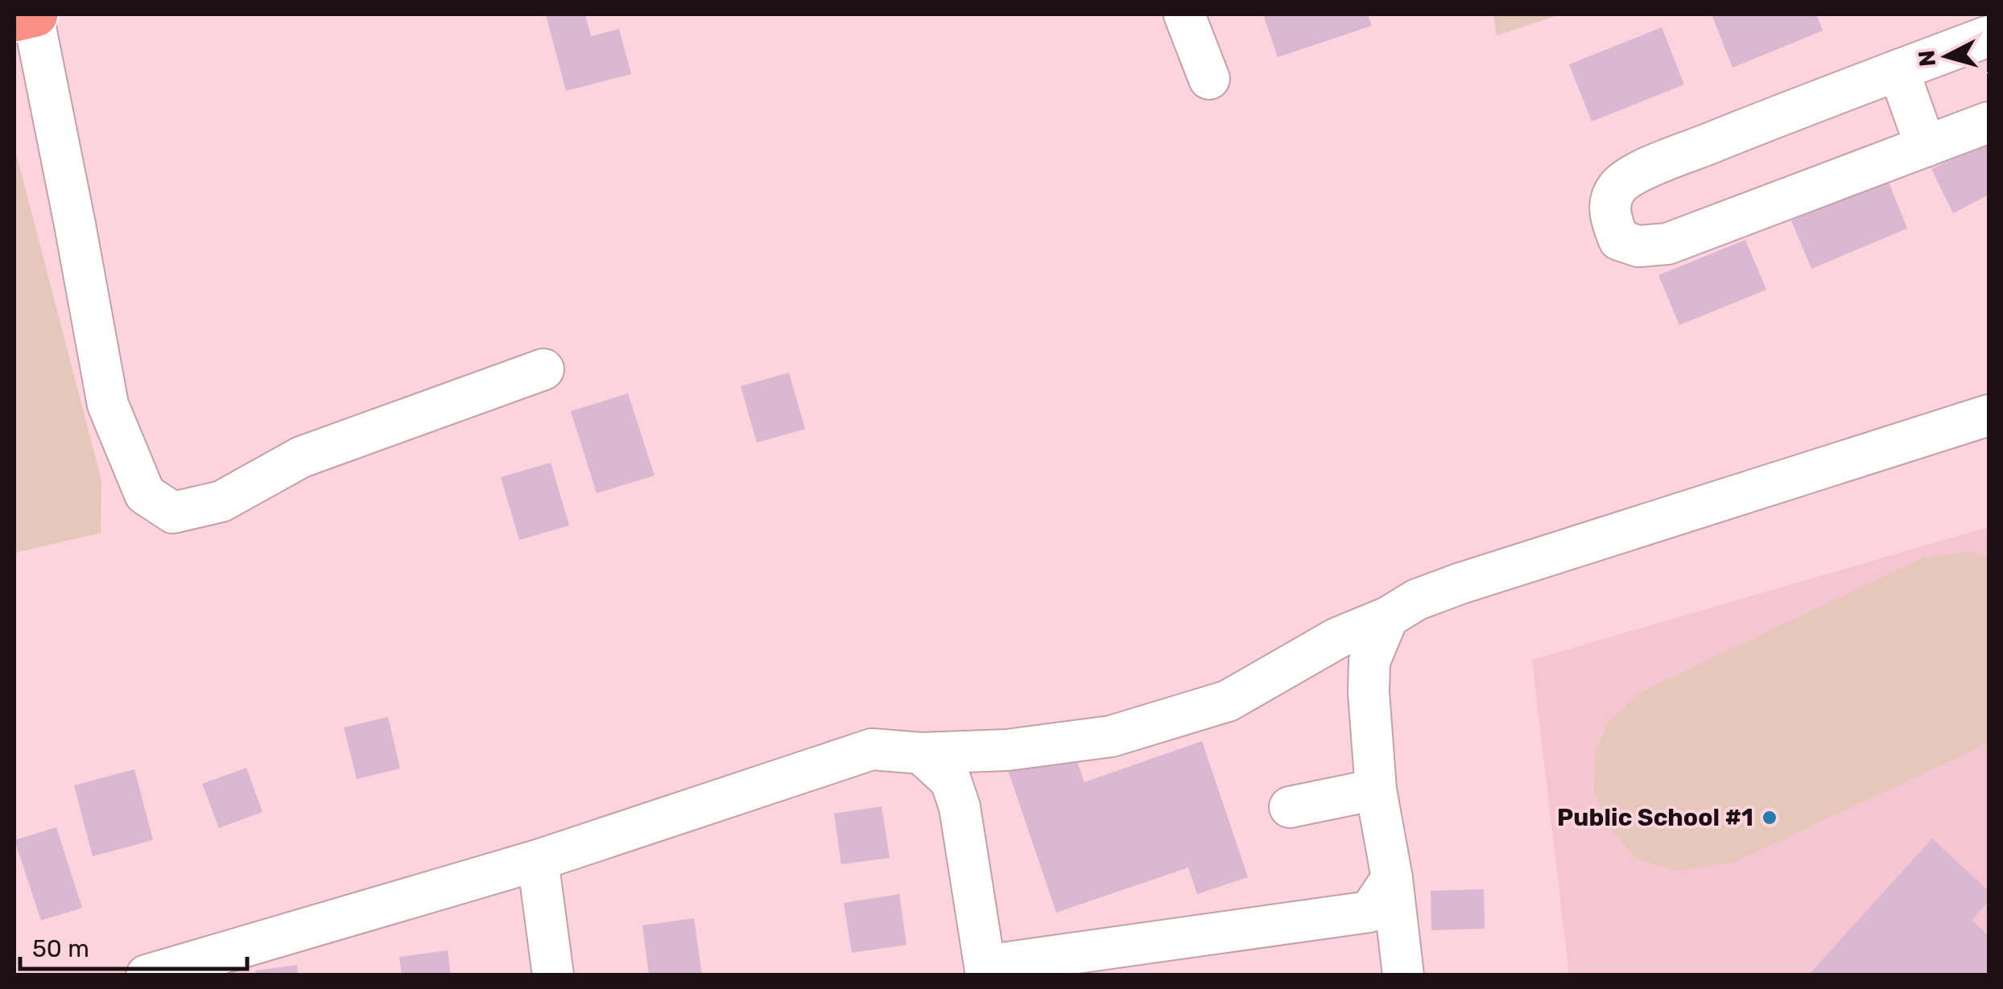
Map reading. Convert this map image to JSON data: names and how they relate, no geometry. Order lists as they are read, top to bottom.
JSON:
{
  "places": ["Public School #1"],
  "scale_bar": "50 m",
  "north": "left"
}
